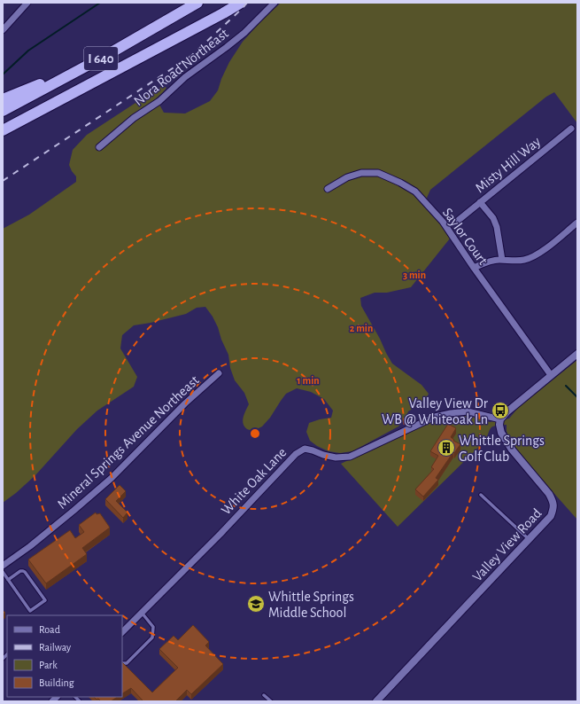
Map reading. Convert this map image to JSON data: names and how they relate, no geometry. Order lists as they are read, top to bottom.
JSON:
{
  "streets": {
    "highway": ["I 640"],
    "street": [
      "Nora Road Northeast",
      "Misty Hill Way",
      "Saylor Court",
      "Mineral Springs Avenue Northeast",
      "White Oak Lane",
      "Valley View Road"
    ]
  },
  "crossings": [
    ["White Oak Lane", "Valley View Road"]
  ],
  "places": {
    "bus stop": ["Valley View Dr WB @ Whiteoak Ln"],
    "building": ["Whittle Springs Golf Club"],
    "school or university": ["Whittle Springs Middle School"]
  },
  "legend": [
    "Road",
    "Railway",
    "Park",
    "Building"
  ],
  "rings": ["3 min", "2 min", "1 min"]
}
